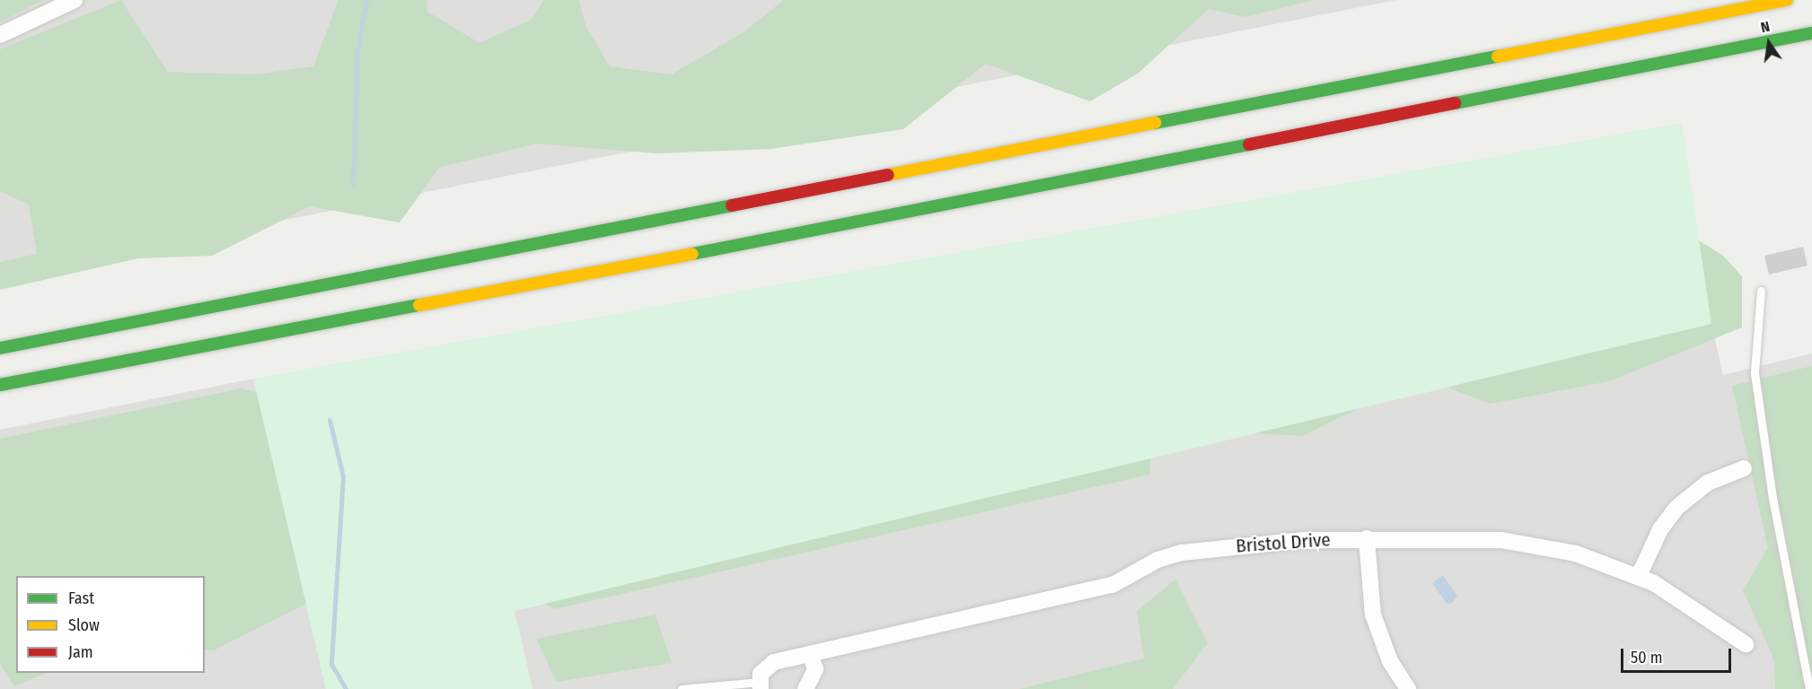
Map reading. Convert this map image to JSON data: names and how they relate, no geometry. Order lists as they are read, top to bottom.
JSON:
{
  "streets": {
    "street": ["Bristol Drive"]
  },
  "legend": ["Fast", "Slow", "Jam"],
  "scale_bar": "50 m",
  "north": "top"
}
